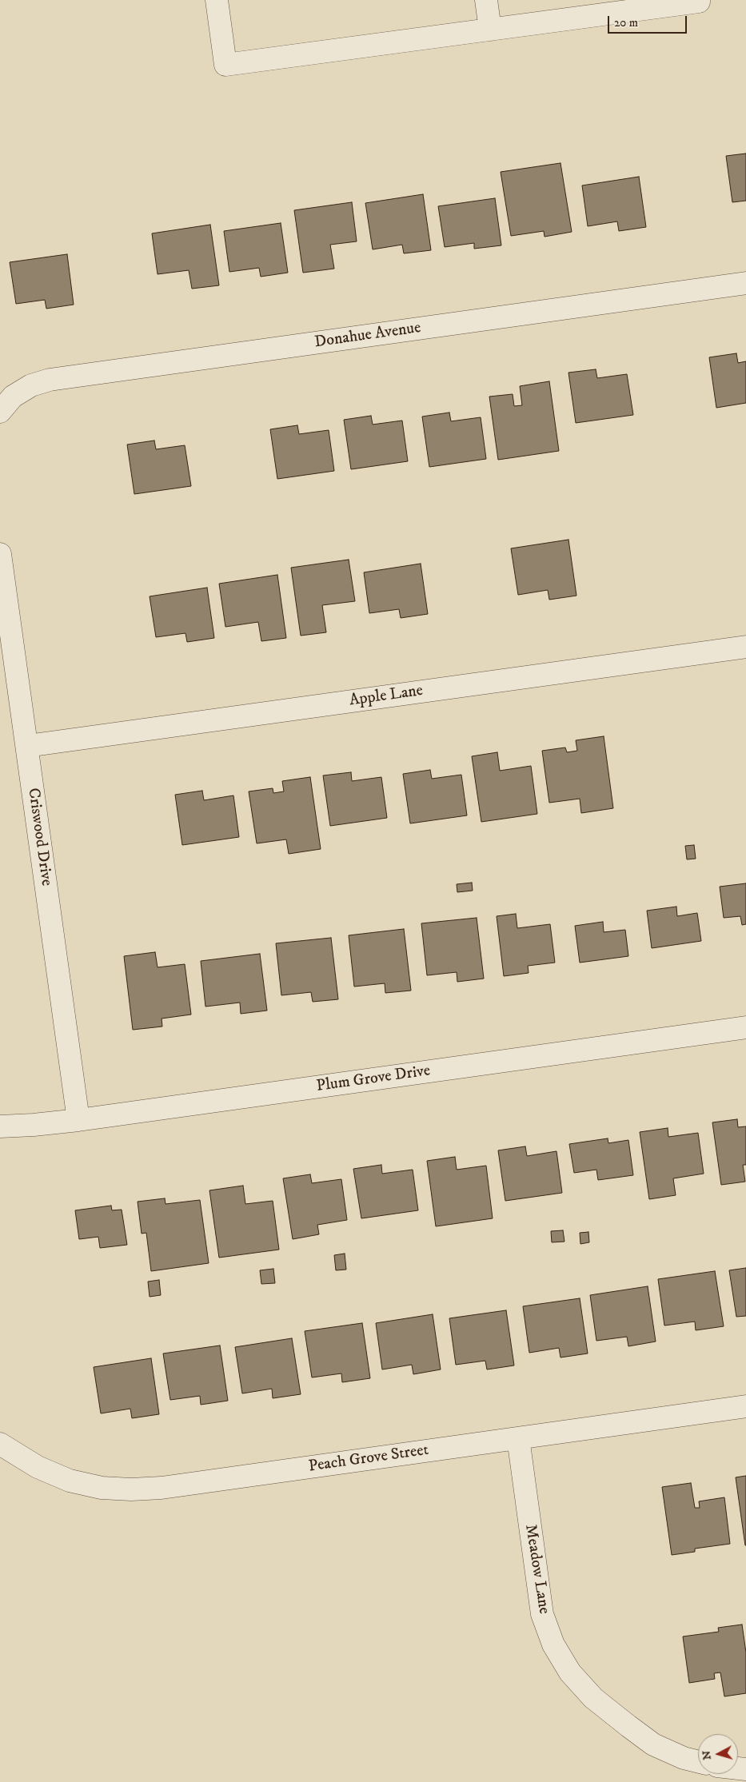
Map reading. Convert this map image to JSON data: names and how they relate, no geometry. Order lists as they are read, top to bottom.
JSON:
{
  "streets": {
    "street": [
      "Donahue Avenue",
      "Apple Lane",
      "Criswood Drive",
      "Plum Grove Drive",
      "Peach Grove Street",
      "Meadow Lane"
    ]
  },
  "crossings": [
    ["Apple Lane", "Criswood Drive"],
    ["Criswood Drive", "Plum Grove Drive"],
    ["Peach Grove Street", "Meadow Lane"]
  ],
  "scale_bar": "20 m",
  "north": "left"
}
